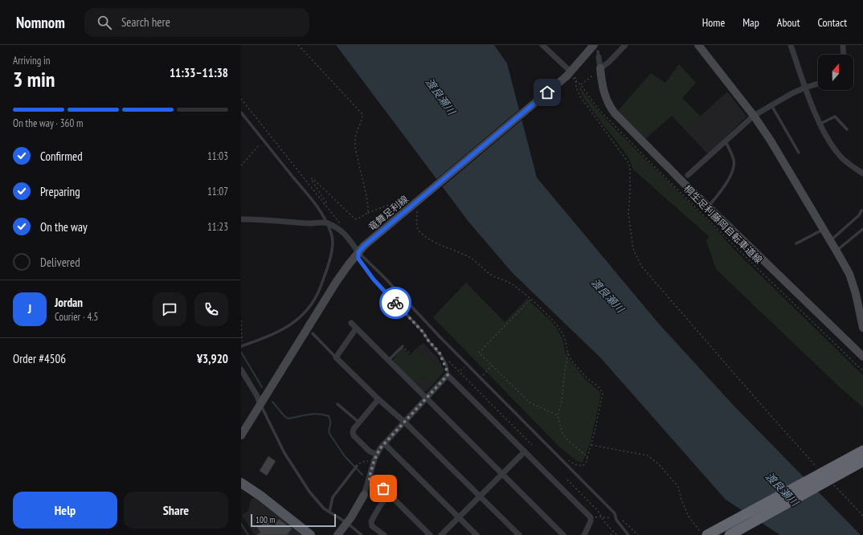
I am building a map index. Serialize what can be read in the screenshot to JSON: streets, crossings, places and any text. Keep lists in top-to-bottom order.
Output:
{
  "streets": {
    "street": ["竜舞足利線"],
    "path": ["桐生足利藤岡自転車道線"]
  },
  "water": ["渡良瀬川"],
  "scale_bar": "100 m",
  "north": "top",
  "page": {
    "header": "Nomnom",
    "search": "Search here",
    "nav": [
      "Home",
      "Map",
      "About",
      "Contact"
    ],
    "heading": ["3 min", "Arriving in", "11:33–11:38"],
    "panel": [
      "Jordan",
      "Courier · 4.5",
      "Order #4506",
      "¥3,920"
    ],
    "bar": "On the way · 360 m",
    "list": [
      ["Confirmed", "11:03"],
      ["Preparing", "11:07"],
      ["On the way", "11:23"],
      "Delivered"
    ],
    "round": "J",
    "buttons": ["Help", "Share"],
    "scale": "100 m"
  }
}
